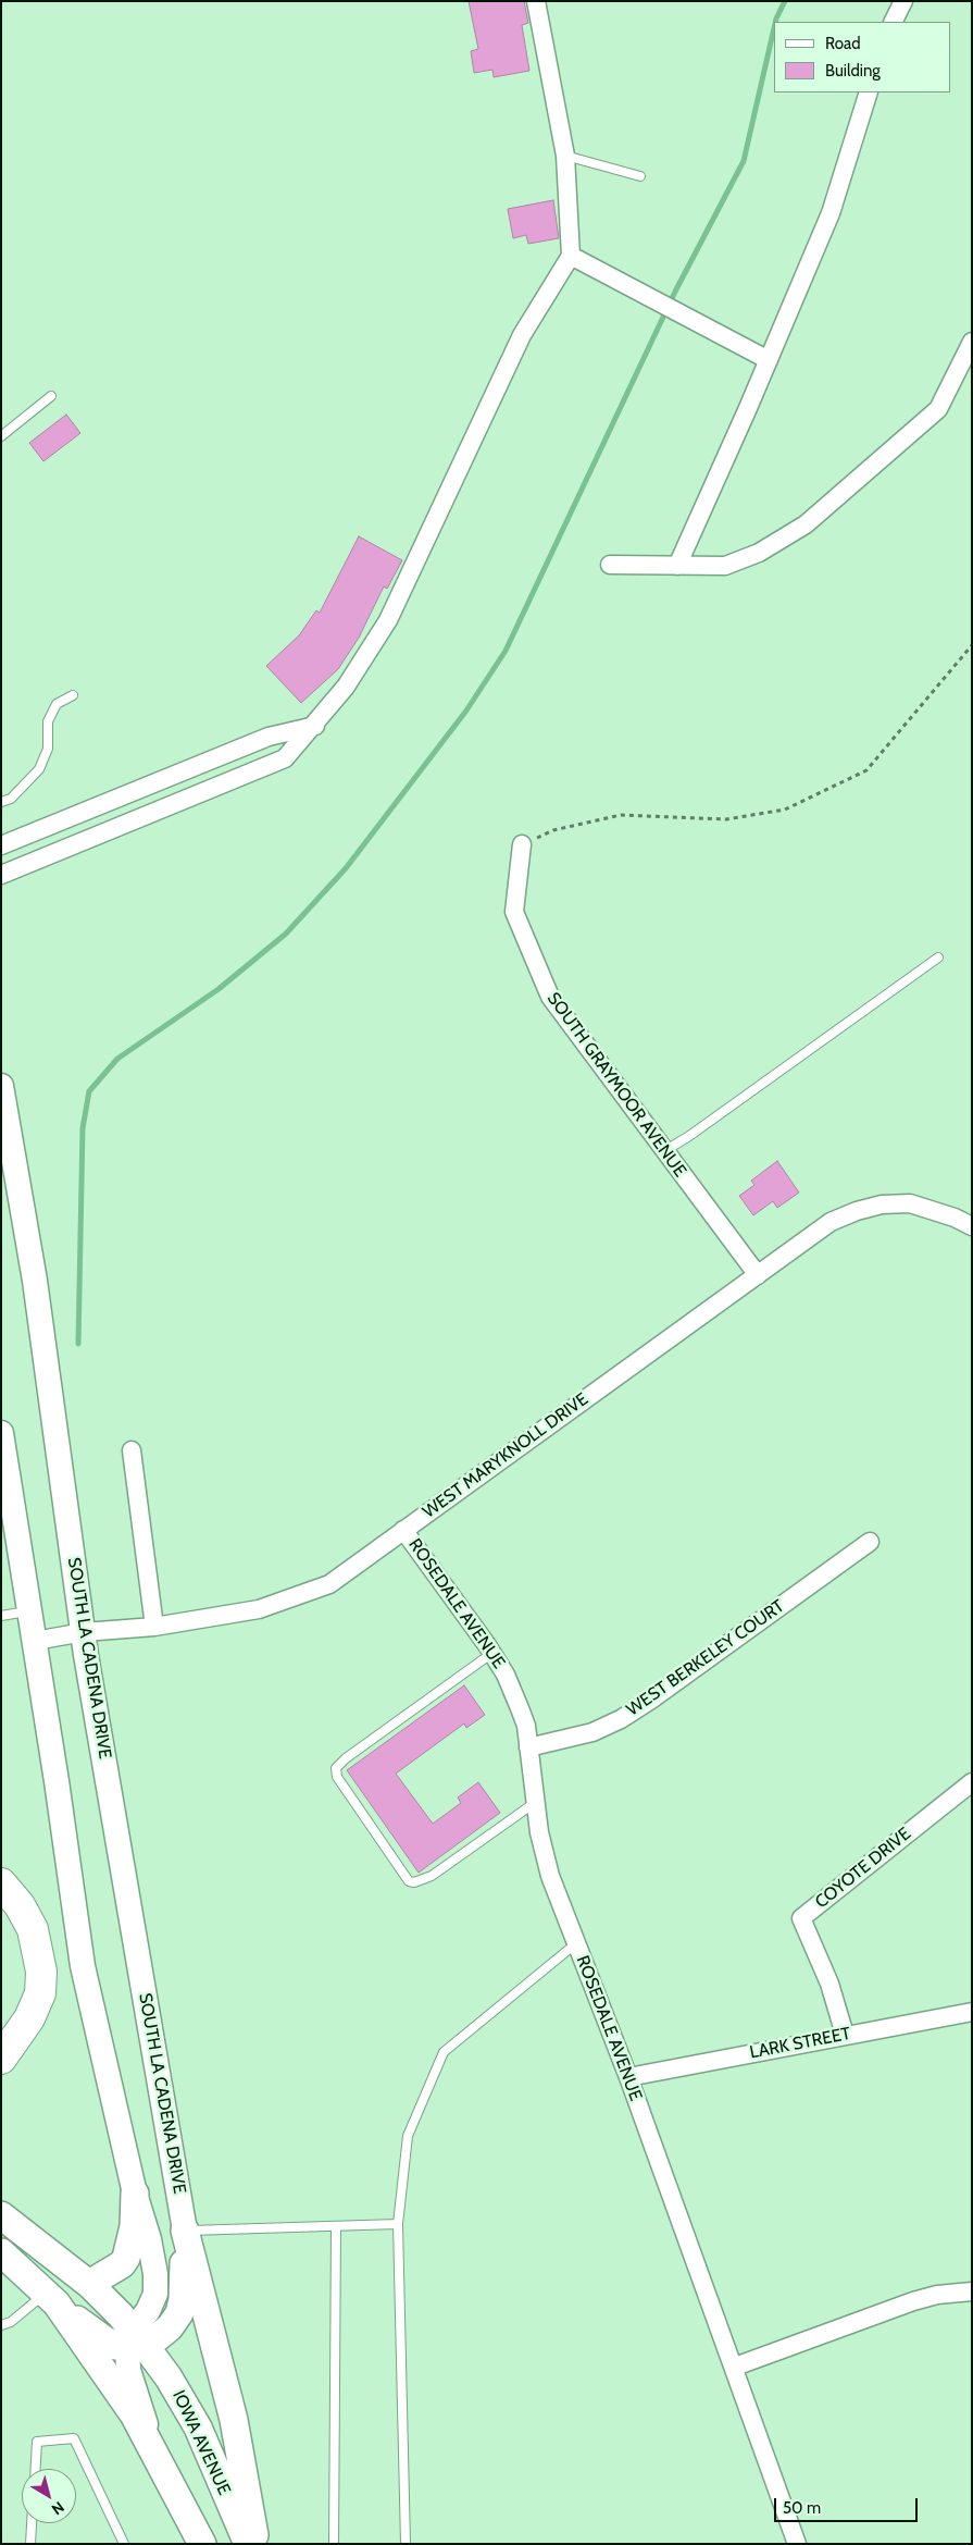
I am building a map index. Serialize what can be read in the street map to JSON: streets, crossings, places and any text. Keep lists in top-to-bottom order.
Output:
{
  "streets": {
    "main road": ["SOUTH LA CADENA DRIVE", "IOWA AVENUE"],
    "street": [
      "SOUTH GRAYMOOR AVENUE",
      "WEST MARYKNOLL DRIVE",
      "ROSEDALE AVENUE",
      "WEST BERKELEY COURT",
      "COYOTE DRIVE",
      "LARK STREET"
    ]
  },
  "crossings": [
    ["SOUTH GRAYMOOR AVENUE", "WEST MARYKNOLL DRIVE"],
    ["WEST MARYKNOLL DRIVE", "ROSEDALE AVENUE"],
    ["WEST MARYKNOLL DRIVE", "SOUTH LA CADENA DRIVE"],
    ["ROSEDALE AVENUE", "WEST BERKELEY COURT"],
    ["ROSEDALE AVENUE", "LARK STREET"],
    ["COYOTE DRIVE", "LARK STREET"]
  ],
  "legend": ["Road", "Building"],
  "scale_bar": "50 m",
  "north": "bottom right"
}
